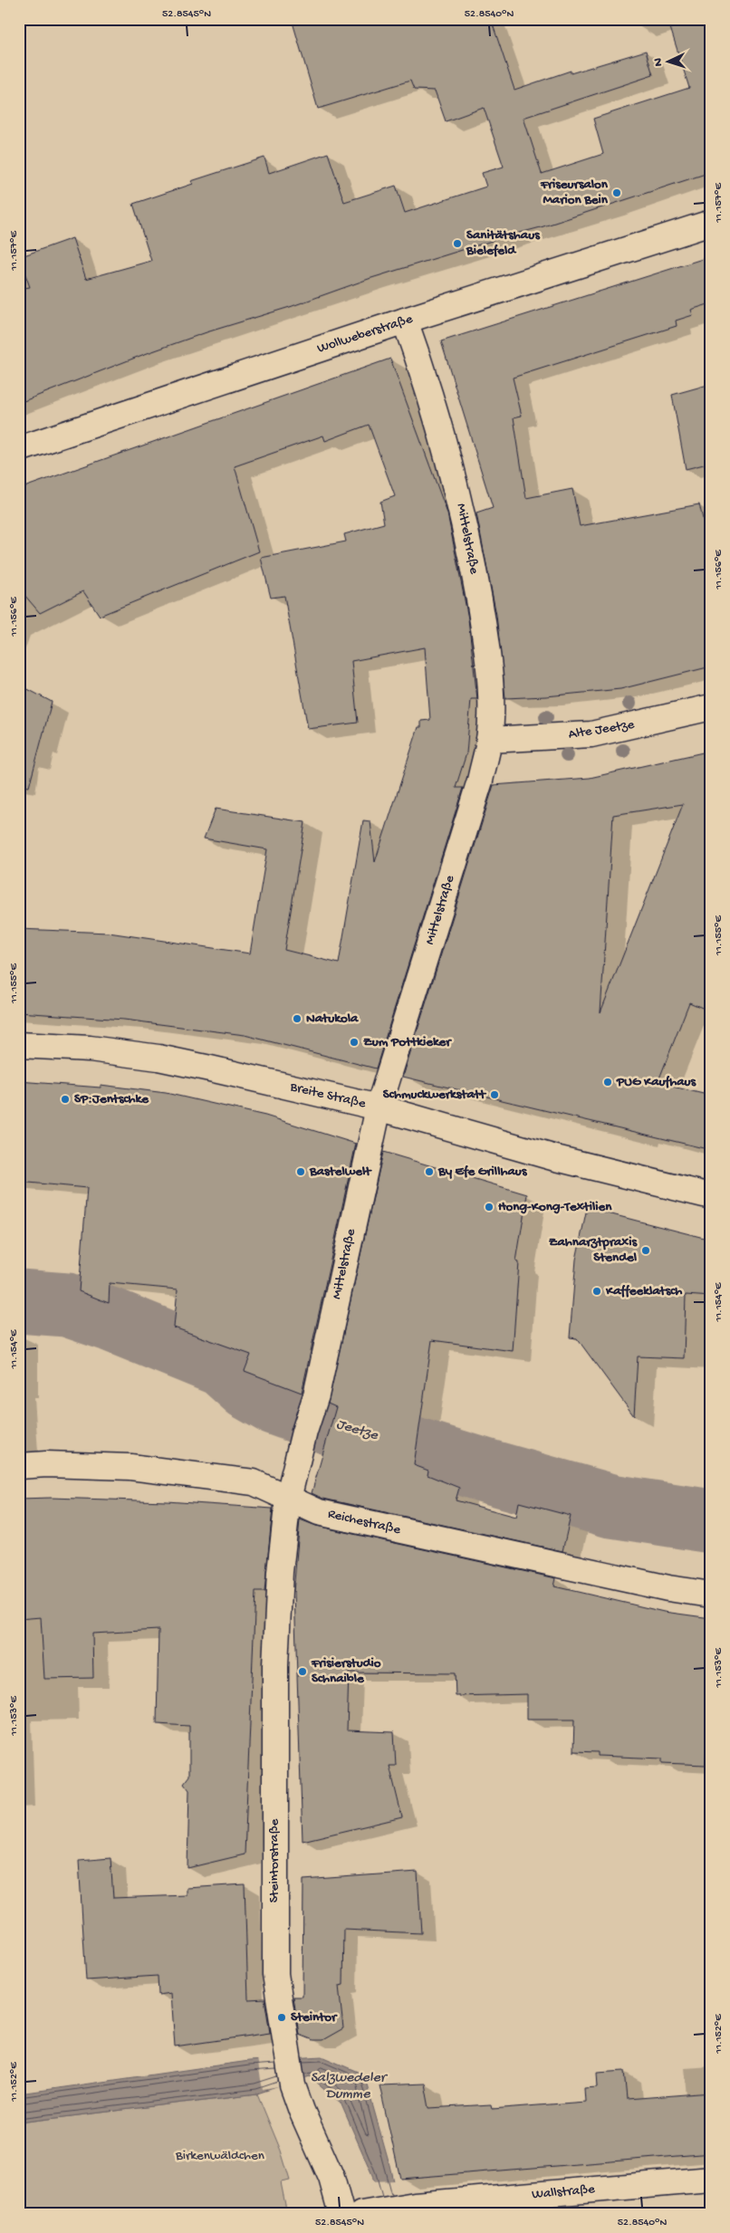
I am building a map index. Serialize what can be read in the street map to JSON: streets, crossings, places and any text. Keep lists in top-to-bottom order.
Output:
{
  "streets": {
    "street": [
      "Wollweberstraße",
      "Mittelstraße",
      "Alte Jeetze",
      "Breite Straße",
      "Reichestraße",
      "Steintorstraße",
      "Wallstraße"
    ]
  },
  "crossings": [
    ["Wollweberstraße", "Mittelstraße"],
    ["Mittelstraße", "Alte Jeetze"],
    ["Mittelstraße", "Breite Straße"],
    ["Mittelstraße", "Reichestraße"],
    ["Mittelstraße", "Steintorstraße"],
    ["Reichestraße", "Steintorstraße"]
  ],
  "water": ["Jeetze", "Salzwedeler Dumme"],
  "parks": ["Birkenwäldchen"],
  "places": [
    "Friseursalon Marion Bein",
    "Sanitätshaus Bielefeld",
    "Natukola",
    "Zum Pottkieker",
    "PUG Kaufhaus",
    "Schmuckwerkstatt",
    "SP:Jentschke",
    "Bastelwelt",
    "By Efe Grillhaus",
    "Hong-Kong-Textilien",
    "Zahnarztpraxis Stendel",
    "Kaffeeklatsch",
    "Frisierstudio Schnaible",
    "Steintor"
  ],
  "north": "left",
  "coordinates": [
    "52.8545°N",
    "52.8540°N",
    "11.157°E",
    "11.156°E",
    "11.155°E",
    "11.154°E",
    "11.153°E",
    "11.152°E"
  ]
}
